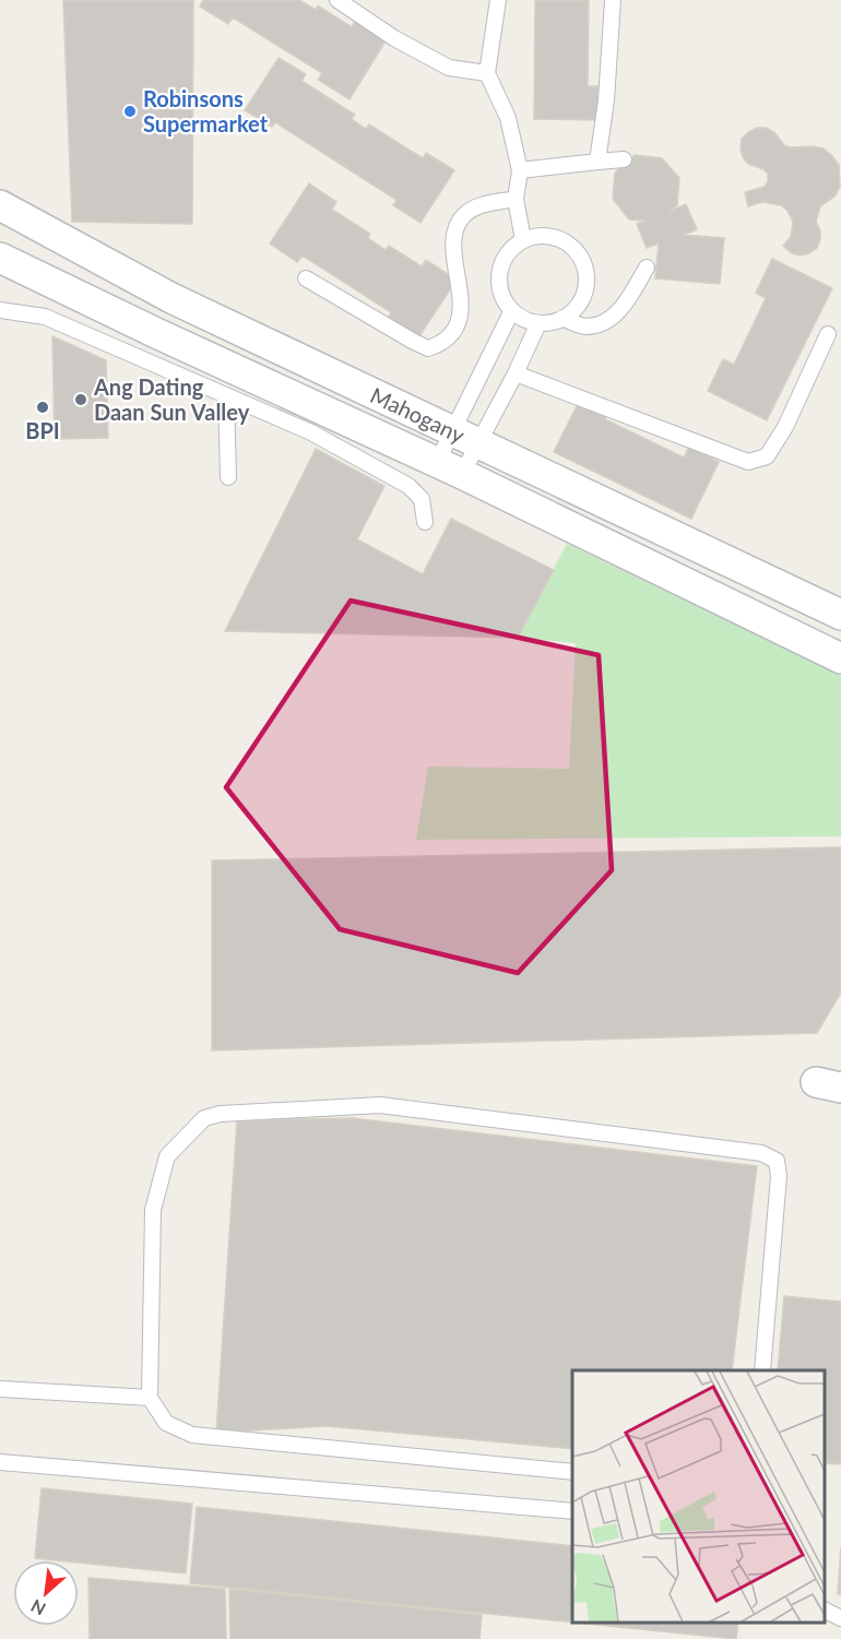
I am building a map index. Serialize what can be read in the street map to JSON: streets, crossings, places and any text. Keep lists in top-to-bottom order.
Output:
{
  "streets": {
    "street": ["Mahogany"]
  },
  "places": ["Robinsons Supermarket", "Ang Dating Daan Sun Valley", "BPI"],
  "north": "bottom left"
}
